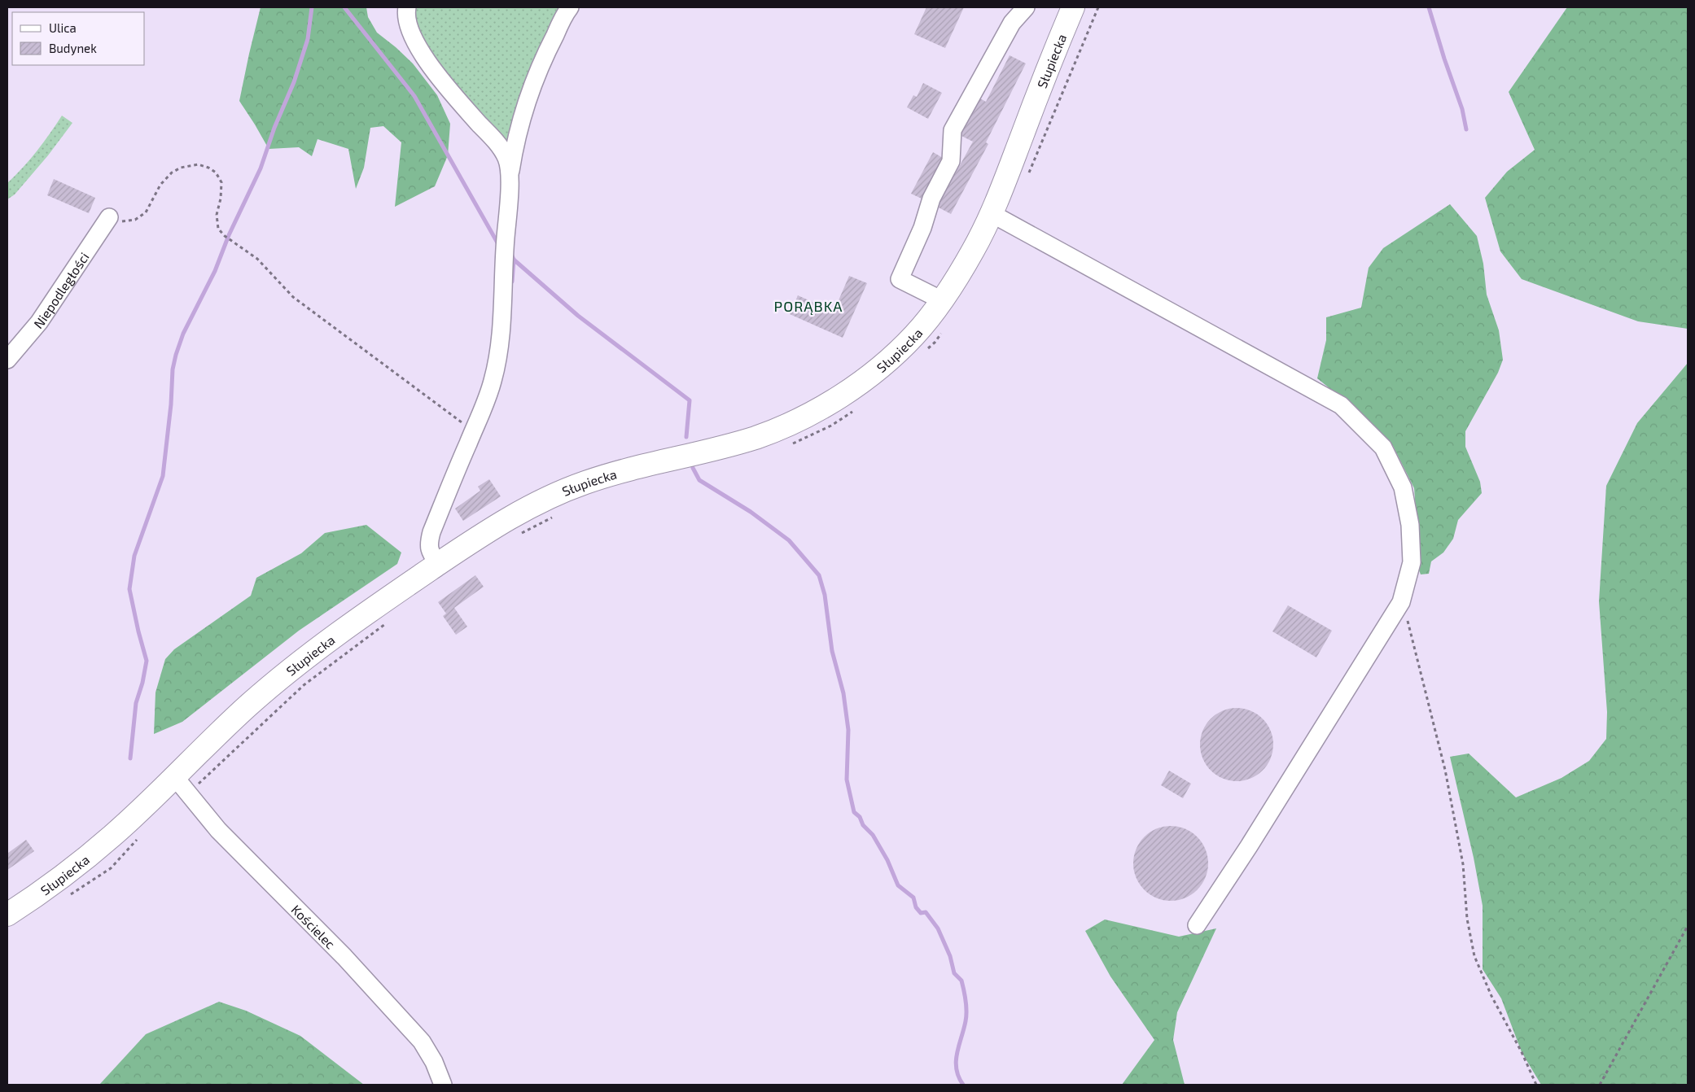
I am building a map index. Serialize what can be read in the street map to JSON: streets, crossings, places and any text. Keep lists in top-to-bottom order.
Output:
{
  "streets": {
    "main road": ["Słupiecka"],
    "street": ["Niepodległości", "Kościelec"]
  },
  "crossings": [
    ["Słupiecka", "Kościelec"]
  ],
  "districts": ["PORĄBKA"],
  "legend": ["Ulica", "Budynek"]
}
